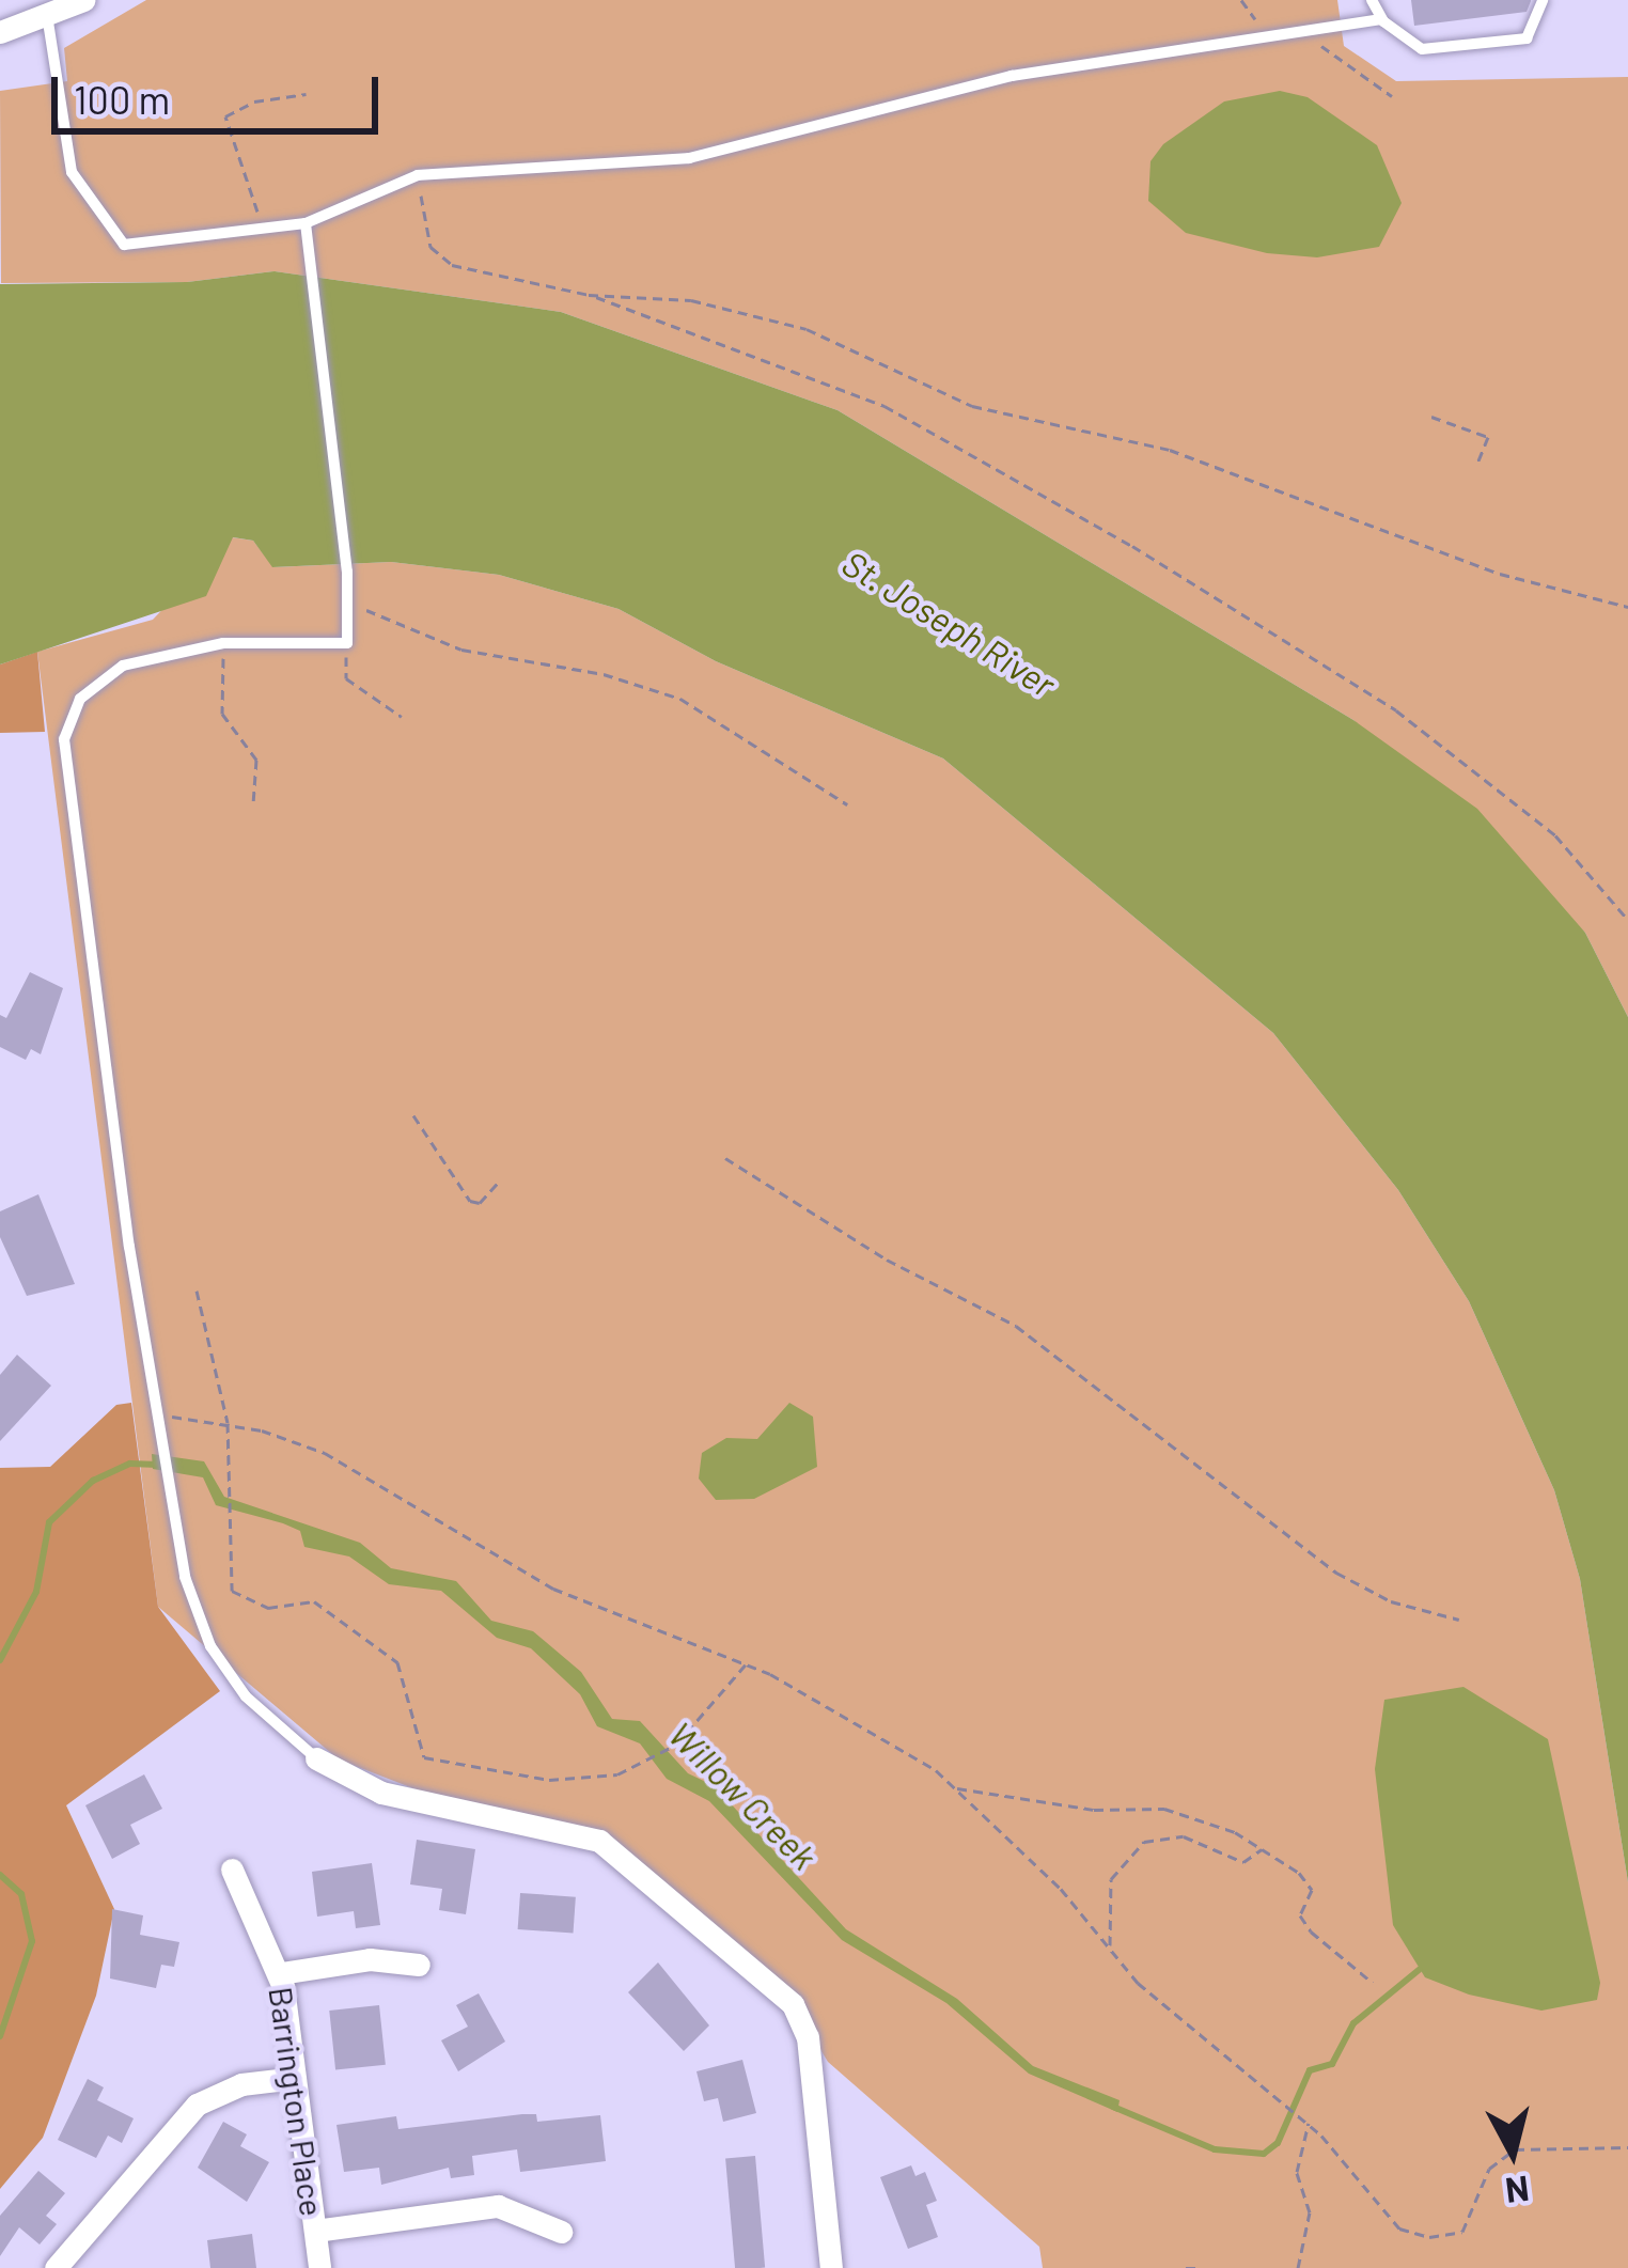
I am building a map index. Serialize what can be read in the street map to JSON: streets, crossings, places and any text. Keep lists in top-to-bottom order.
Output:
{
  "streets": {
    "street": ["Barrington Place"]
  },
  "water": ["St. Joseph River", "Willow Creek"],
  "scale_bar": "100 m",
  "north": "bottom"
}
